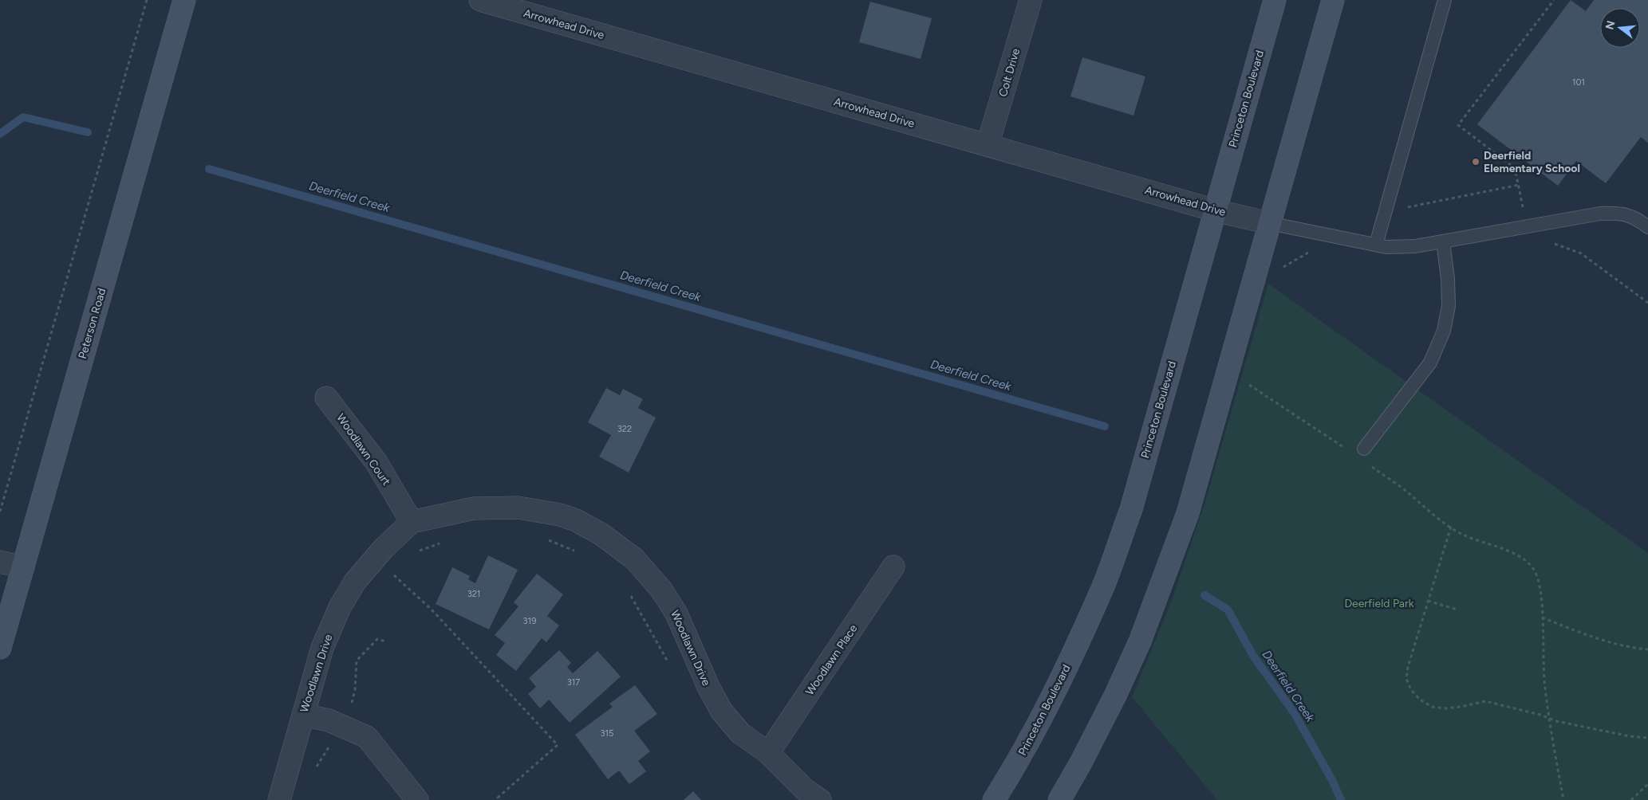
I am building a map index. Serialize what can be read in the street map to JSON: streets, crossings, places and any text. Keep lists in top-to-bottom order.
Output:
{
  "streets": {
    "street": [
      "Arrowhead Drive",
      "Colt Drive",
      "Princeton Boulevard",
      "Peterson Road",
      "Woodlawn Court",
      "Woodlawn Drive",
      "Woodlawn Place"
    ]
  },
  "crossings": [
    ["Arrowhead Drive", "Colt Drive"],
    ["Arrowhead Drive", "Princeton Boulevard"],
    ["Woodlawn Court", "Woodlawn Drive"],
    ["Woodlawn Drive", "Woodlawn Place"]
  ],
  "water": ["Deerfield Creek"],
  "parks": ["Deerfield Park"],
  "places": ["Deerfield Elementary School"],
  "house_numbers": [
    "101",
    "322",
    "321",
    "319",
    "317",
    "315"
  ],
  "north": "left"
}
